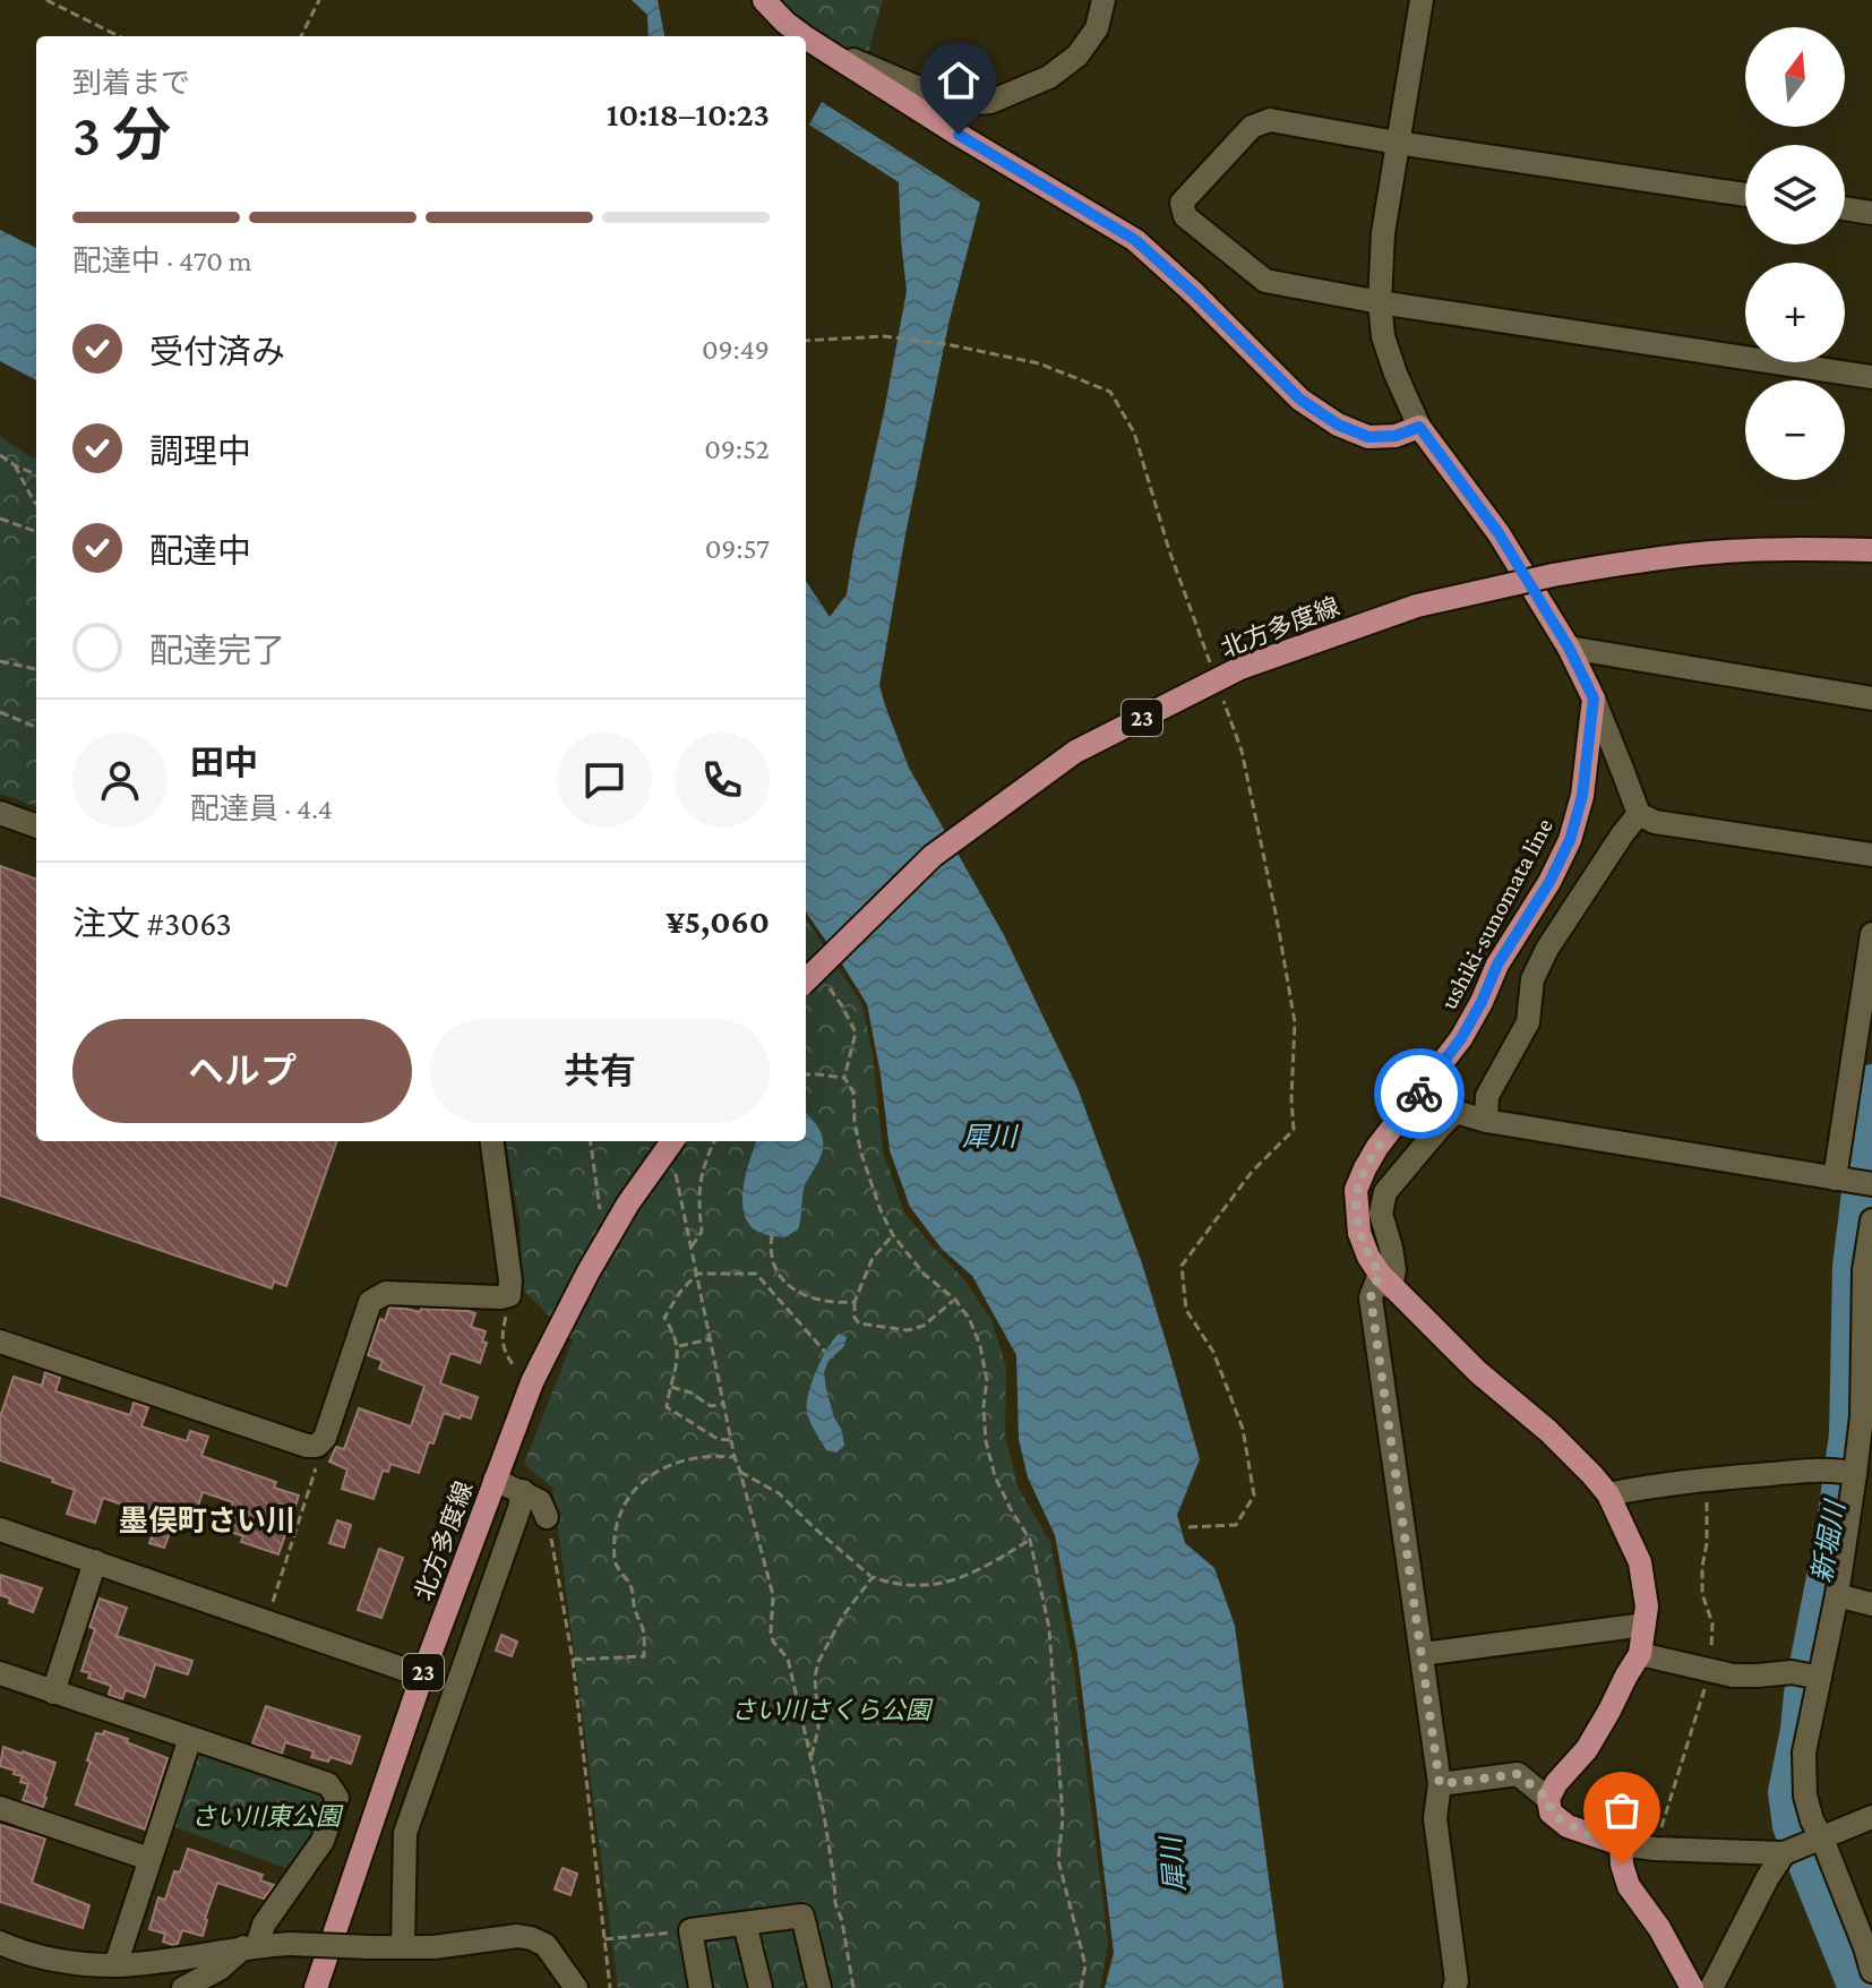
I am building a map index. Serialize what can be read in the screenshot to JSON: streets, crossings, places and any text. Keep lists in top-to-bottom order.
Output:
{
  "streets": {
    "main road": ["北方多度線", "23", "ushiki-sunomata line"]
  },
  "districts": ["墨俣町さい川"],
  "water": ["犀川", "新堀川"],
  "parks": ["さい川さくら公園", "さい川東公園"],
  "north": "top",
  "page": {
    "map_buttons": ["+", "−"],
    "heading": ["3 分", "到着まで", "10:18–10:23"],
    "panel": [
      "田中",
      "配達員 · 4.4",
      "注文 #3063",
      "¥5,060"
    ],
    "bar": "配達中 · 470 m",
    "list": [
      ["受付済み", "09:49"],
      ["調理中", "09:52"],
      ["配達中", "09:57"],
      "配達完了"
    ],
    "buttons": ["ヘルプ", "共有"]
  }
}
